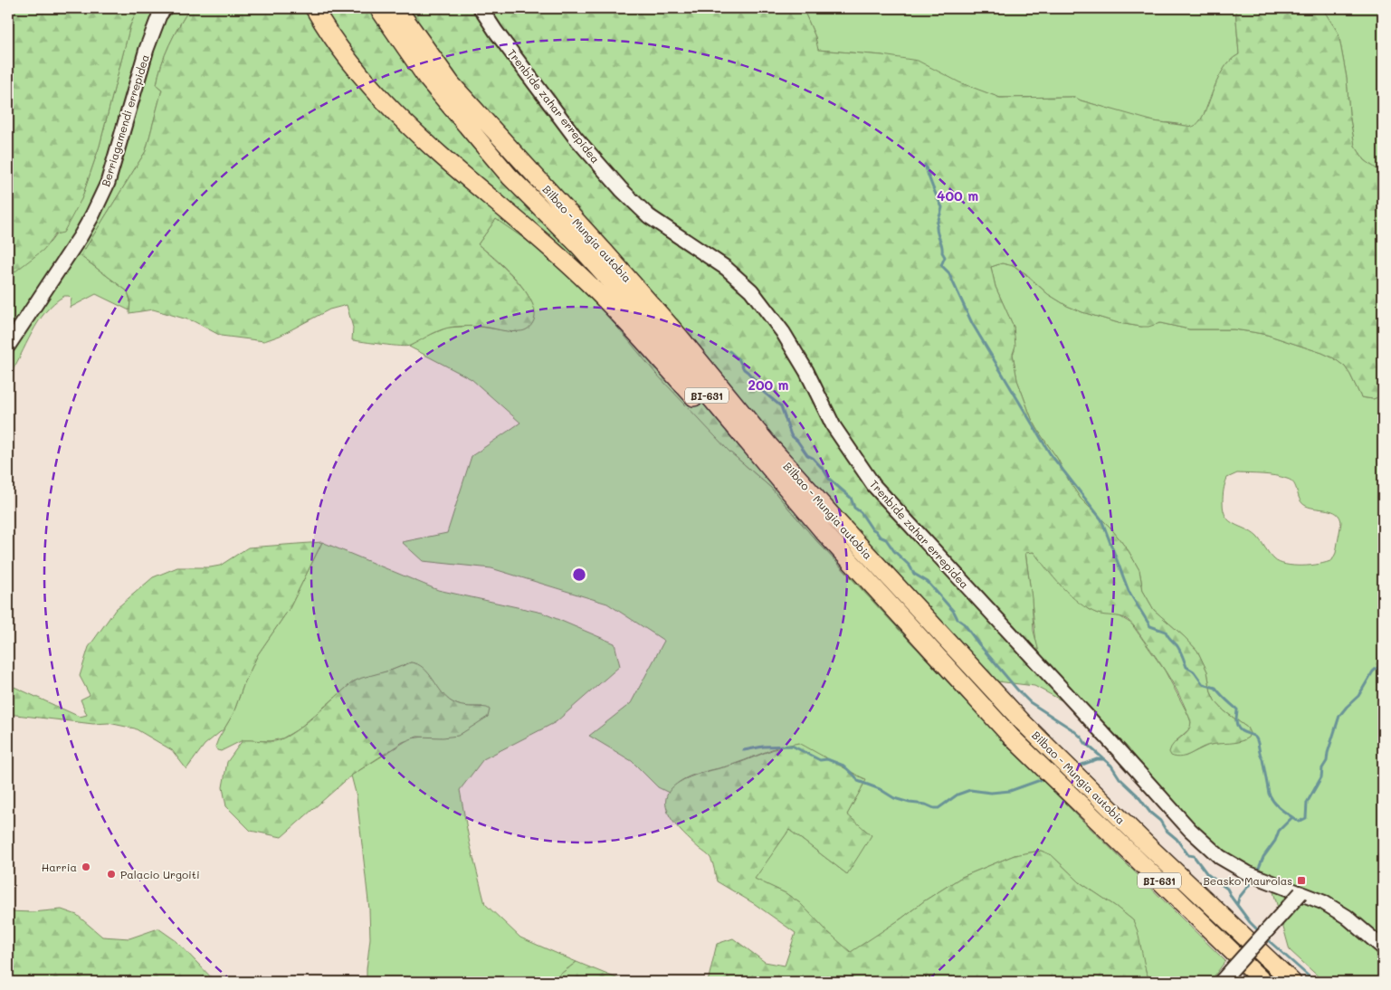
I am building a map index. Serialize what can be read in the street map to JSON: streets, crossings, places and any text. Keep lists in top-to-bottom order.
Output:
{
  "streets": {
    "highway": ["Bilbao - Mungia autobia", "BI-631"],
    "street": ["Trenbide zahar errepidea", "Berriagamendi errepidea"]
  },
  "places": {
    "other": ["Harria", "Palacio Urgoiti"],
    "transit": ["Beasko Maurolas"]
  },
  "rings": ["400 m", "200 m"]
}
